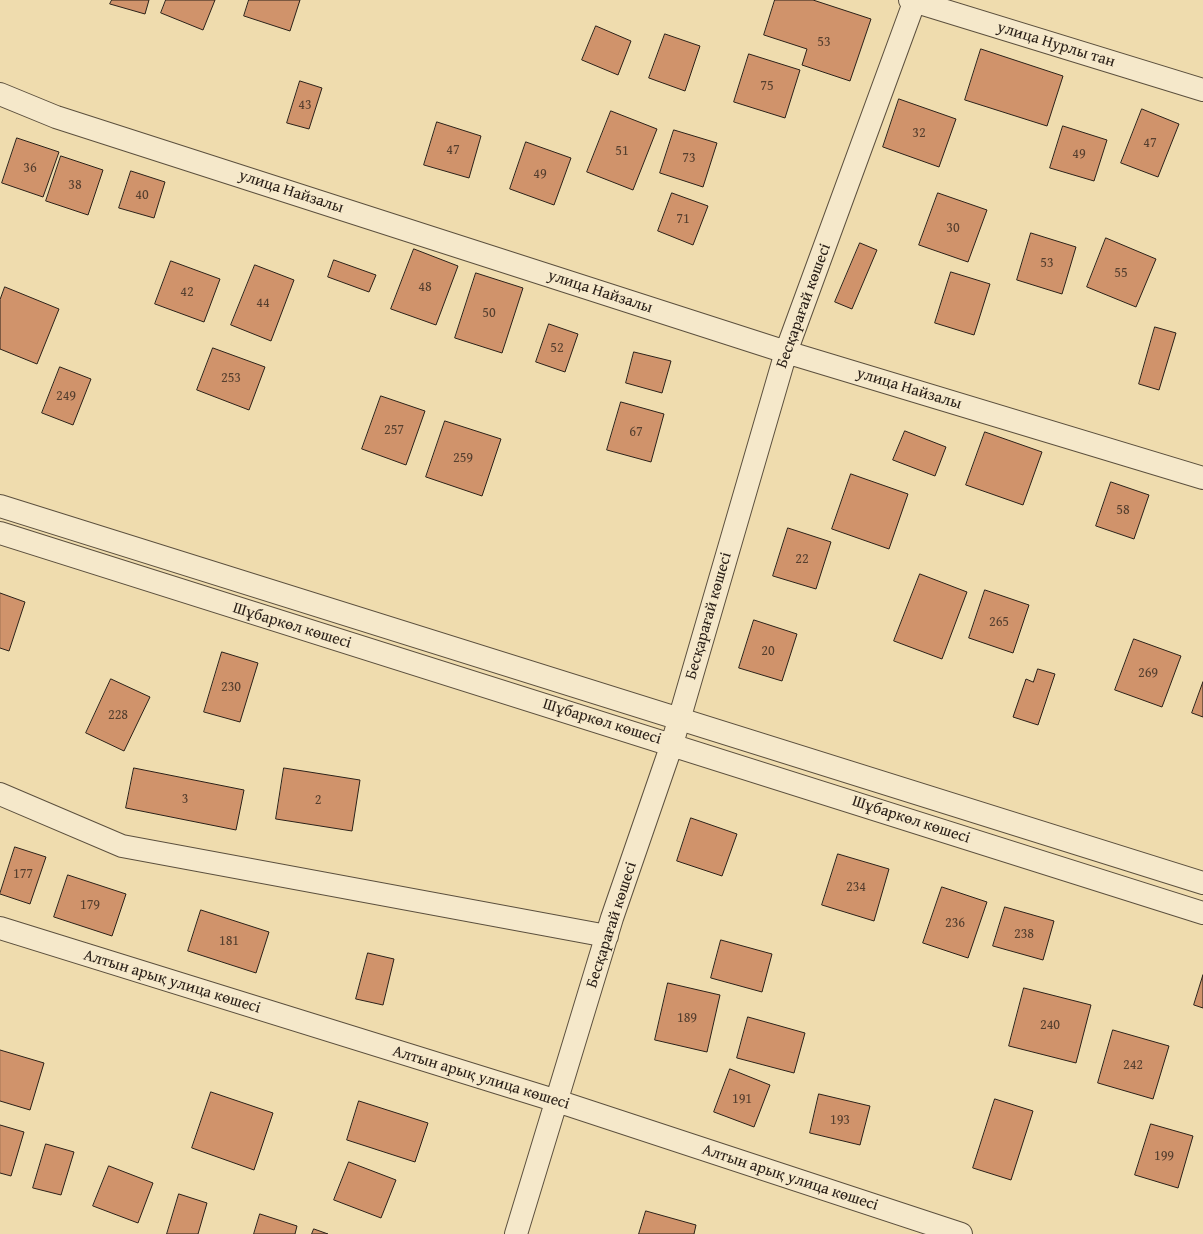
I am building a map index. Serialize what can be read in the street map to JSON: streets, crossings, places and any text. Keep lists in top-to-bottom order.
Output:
{
  "streets": {
    "street": [
      "улица Нурлы тан",
      "улица Найзалы",
      "Бесқарағай көшесі",
      "Шұбаркөл көшесі",
      "Алтын арық улица көшесі"
    ]
  },
  "crossings": [
    ["улица Нурлы тан", "Бесқарағай көшесі"],
    ["улица Найзалы", "Бесқарағай көшесі"],
    ["Бесқарағай көшесі", "Шұбаркөл көшесі"],
    ["Бесқарағай көшесі", "Алтын арық улица көшесі"]
  ],
  "house_numbers": [
    "53",
    "75",
    "43",
    "32",
    "47",
    "47",
    "51",
    "49",
    "73",
    "36",
    "49",
    "38",
    "40",
    "71",
    "30",
    "53",
    "55",
    "48",
    "42",
    "44",
    "50",
    "52",
    "253",
    "249",
    "257",
    "67",
    "259",
    "58",
    "22",
    "265",
    "20",
    "269",
    "230",
    "228",
    "3",
    "2",
    "177",
    "234",
    "179",
    "236",
    "238",
    "181",
    "189",
    "240",
    "242",
    "191",
    "193",
    "199"
  ]
}
